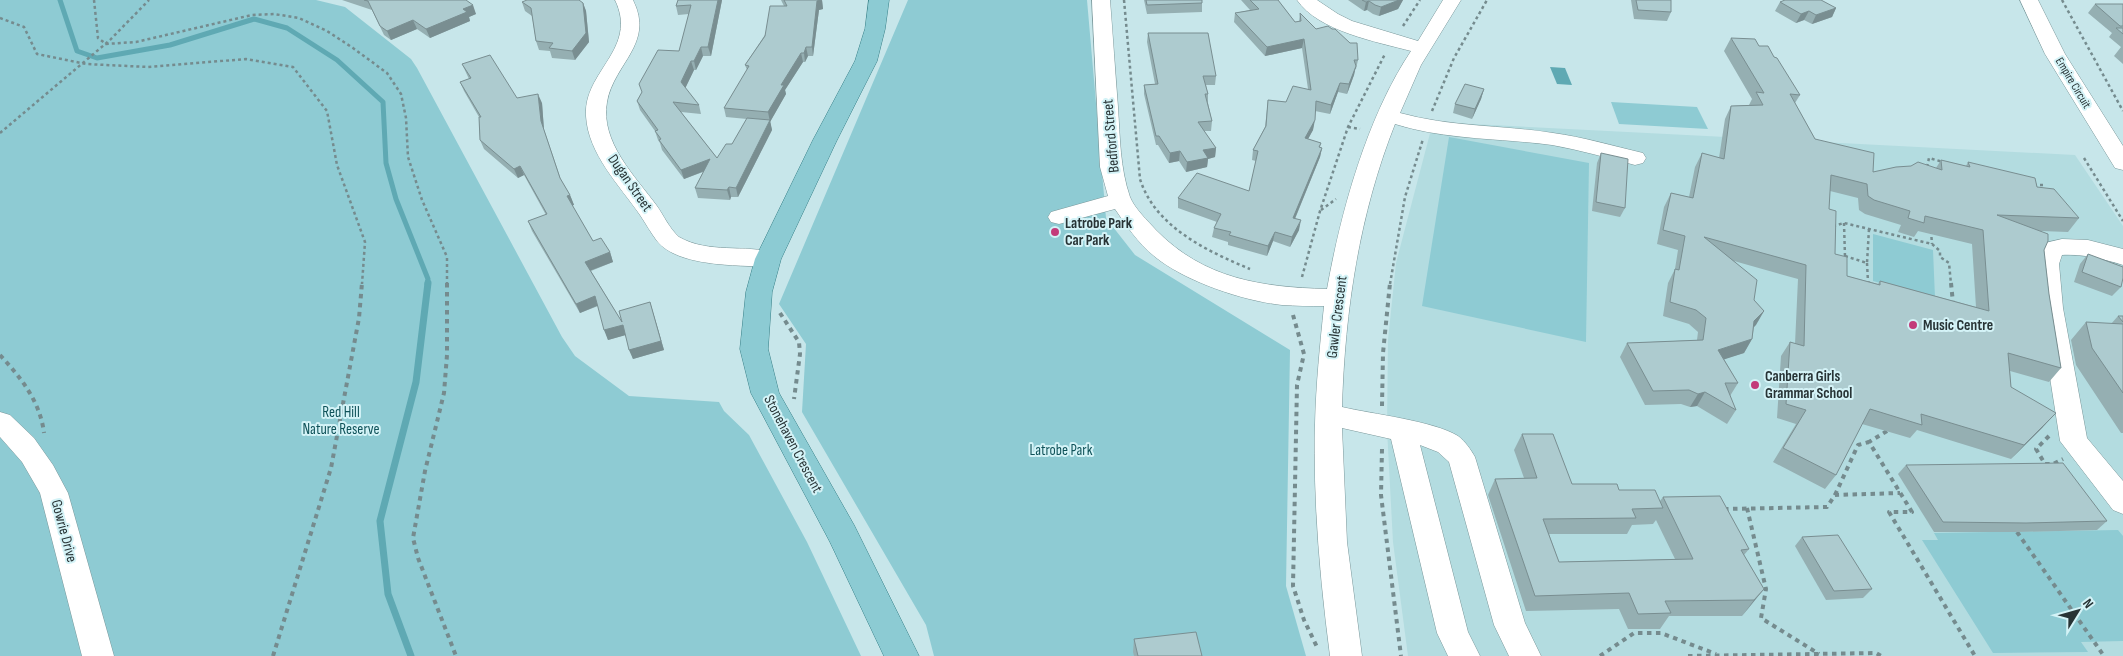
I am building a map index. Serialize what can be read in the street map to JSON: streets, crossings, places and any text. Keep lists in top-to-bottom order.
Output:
{
  "streets": {
    "main road": ["Stonehaven Crescent"],
    "street": [
      "Empire Circuit",
      "Bedford Street",
      "Dugan Street",
      "Gawler Crescent",
      "Gowrie Drive"
    ]
  },
  "crossings": [
    ["Bedford Street", "Gawler Crescent"],
    ["Dugan Street", "Stonehaven Crescent"]
  ],
  "parks": ["Red Hill Nature Reserve", "Latrobe Park"],
  "places": ["Latrobe Park Car Park", "Music Centre", "Canberra Girls Grammar School"],
  "north": "top right"
}
